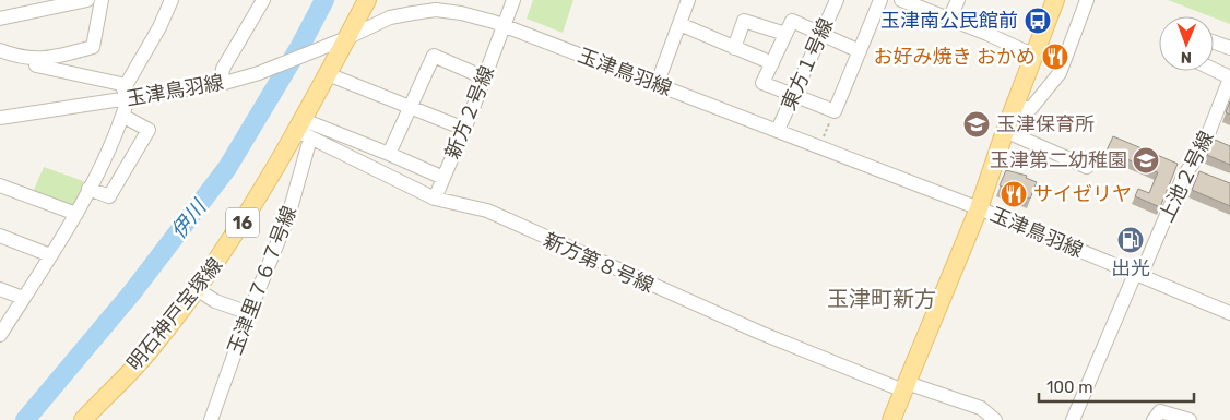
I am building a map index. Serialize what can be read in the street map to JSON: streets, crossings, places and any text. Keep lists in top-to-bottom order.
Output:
{
  "streets": {
    "main road": ["16", "明石神戸宝塚線"],
    "street": [
      "東方１号線",
      "玉津鳥羽線",
      "新方２号線",
      "上池２号線",
      "新方第８号線",
      "玉津里７６７号線"
    ]
  },
  "crossings": [
    ["東方１号線", "玉津鳥羽線"],
    ["玉津鳥羽線", "新方２号線"],
    ["玉津鳥羽線", "上池２号線"],
    ["玉津鳥羽線", "明石神戸宝塚線"],
    ["新方２号線", "新方第８号線"],
    ["新方第８号線", "玉津里７６７号線"],
    ["新方第８号線", "明石神戸宝塚線"],
    ["玉津里７６７号線", "明石神戸宝塚線"]
  ],
  "districts": ["玉津町新方"],
  "water": ["伊川"],
  "places": {
    "bus stop": ["玉津南公民館前"],
    "restaurant": ["お好み焼き おかめ", "サイゼリヤ"],
    "school or university": ["玉津保育所", "玉津第二幼稚園"],
    "fuel station": ["出光"]
  },
  "scale_bar": "100 m",
  "north": "bottom"
}
